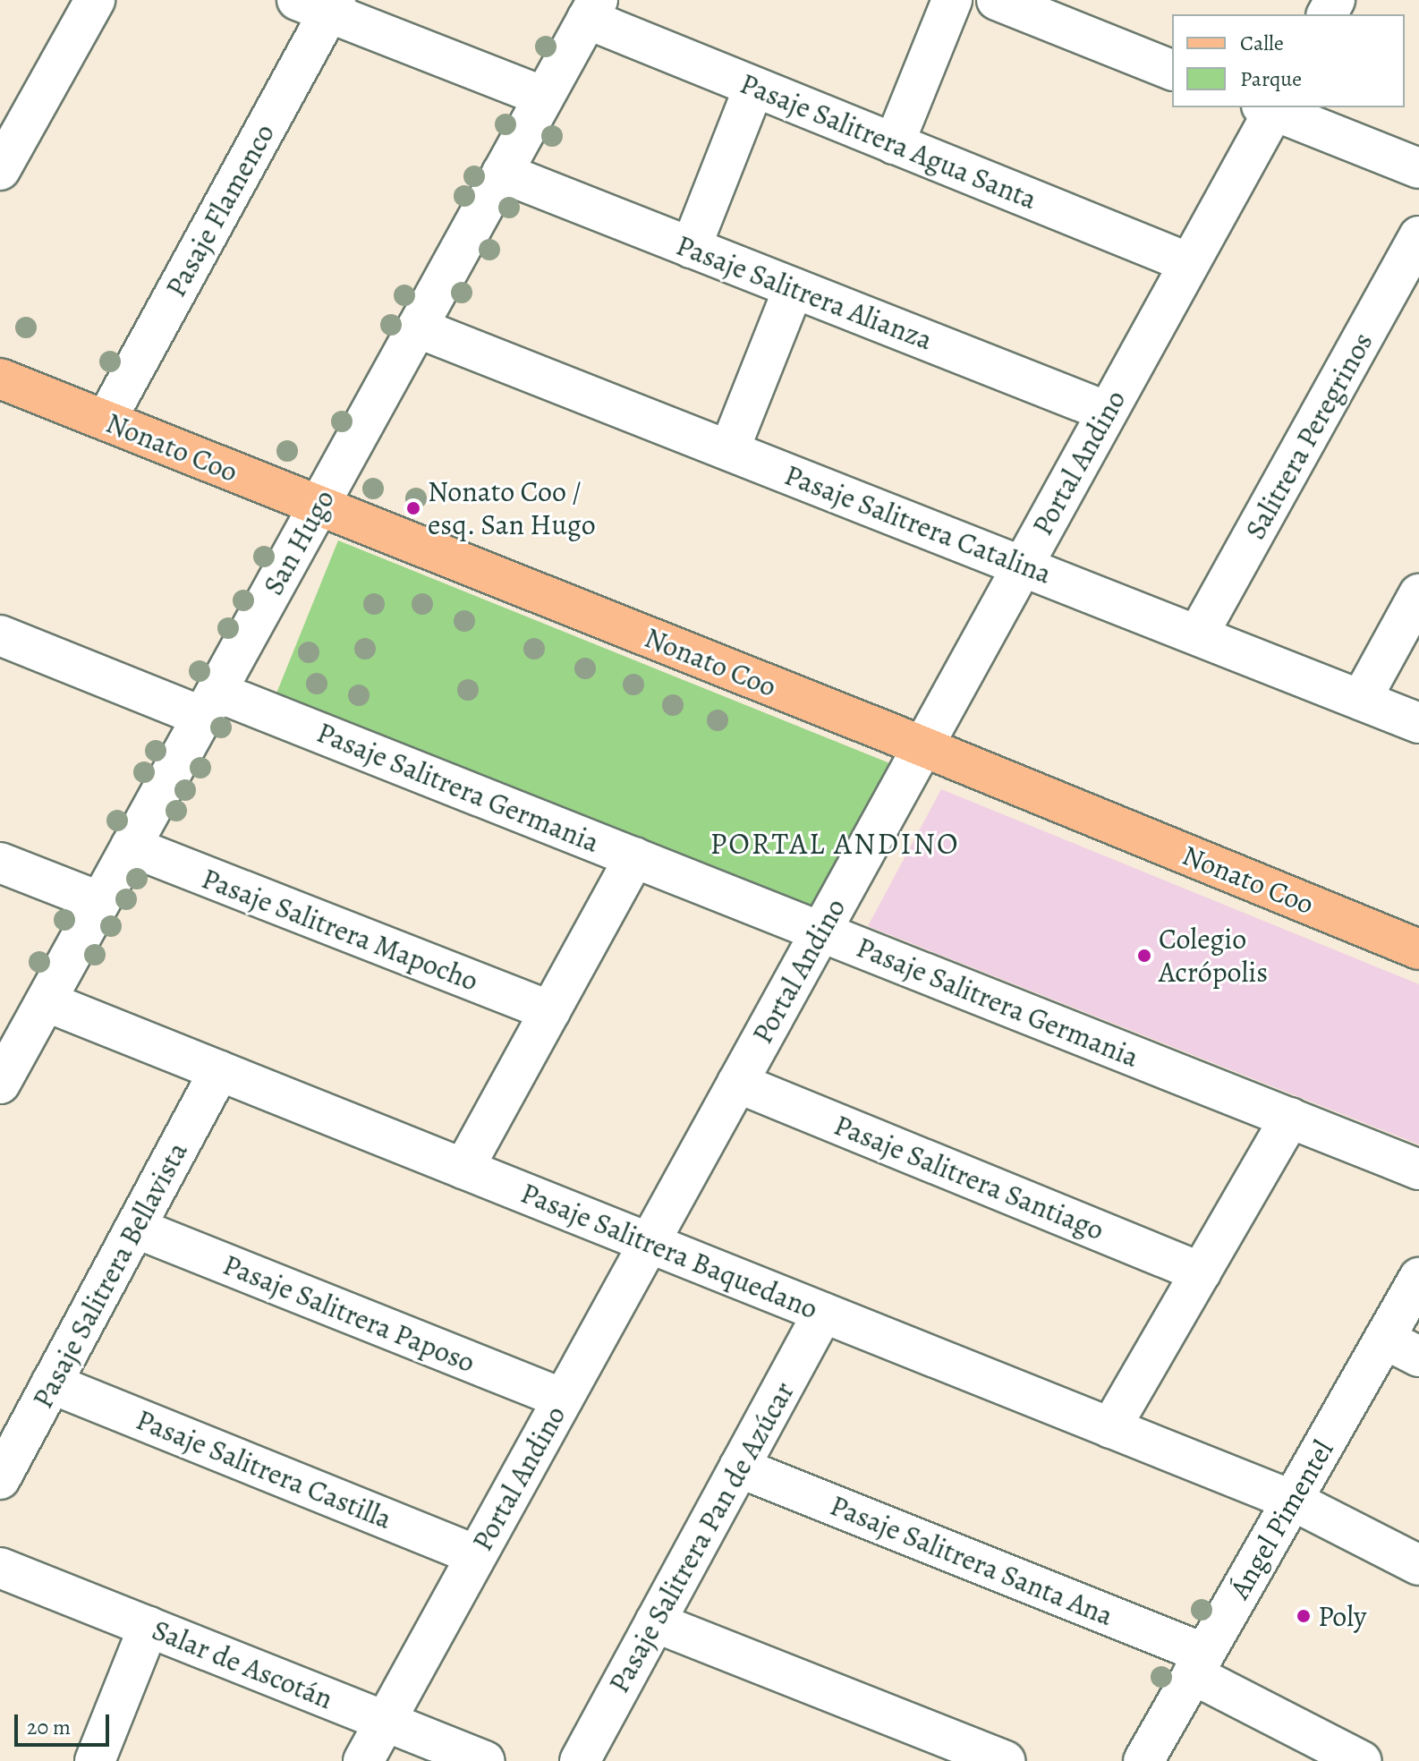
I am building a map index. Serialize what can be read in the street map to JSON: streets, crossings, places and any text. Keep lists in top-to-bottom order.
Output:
{
  "streets": {
    "main road": ["Nonato Coo"],
    "street": [
      "Pasaje Salitrera Agua Santa",
      "Pasaje Flamenco",
      "Pasaje Salitrera Alianza",
      "Salitrera Peregrinos",
      "Portal Andino",
      "Pasaje Salitrera Catalina",
      "San Hugo",
      "Pasaje Salitrera Germania",
      "Pasaje Salitrera Mapocho",
      "Pasaje Salitrera Santiago",
      "Pasaje Salitrera Baquedano",
      "Pasaje Salitrera Bellavista",
      "Pasaje Salitrera Paposo",
      "Pasaje Salitrera Castilla",
      "Ángel Pimentel",
      "Pasaje Salitrera Pan de Azúcar",
      "Pasaje Salitrera Santa Ana",
      "Salar de Ascotán"
    ]
  },
  "crossings": [
    ["Pasaje Salitrera Agua Santa", "Portal Andino"],
    ["Pasaje Salitrera Agua Santa", "San Hugo"],
    ["Pasaje Flamenco", "Nonato Coo"],
    ["Pasaje Salitrera Alianza", "Portal Andino"],
    ["Pasaje Salitrera Alianza", "San Hugo"],
    ["Salitrera Peregrinos", "Pasaje Salitrera Catalina"],
    ["Nonato Coo", "Portal Andino"],
    ["Nonato Coo", "San Hugo"],
    ["Portal Andino", "Pasaje Salitrera Catalina"],
    ["Portal Andino", "Pasaje Salitrera Germania"],
    ["Portal Andino", "Pasaje Salitrera Santiago"],
    ["Portal Andino", "Pasaje Salitrera Baquedano"],
    ["Portal Andino", "Pasaje Salitrera Paposo"],
    ["Portal Andino", "Pasaje Salitrera Castilla"],
    ["Portal Andino", "Salar de Ascotán"],
    ["Pasaje Salitrera Catalina", "San Hugo"],
    ["San Hugo", "Pasaje Salitrera Germania"],
    ["San Hugo", "Pasaje Salitrera Mapocho"],
    ["San Hugo", "Pasaje Salitrera Baquedano"],
    ["Pasaje Salitrera Baquedano", "Pasaje Salitrera Bellavista"],
    ["Pasaje Salitrera Baquedano", "Ángel Pimentel"],
    ["Pasaje Salitrera Baquedano", "Pasaje Salitrera Pan de Azúcar"],
    ["Pasaje Salitrera Bellavista", "Pasaje Salitrera Paposo"],
    ["Pasaje Salitrera Bellavista", "Pasaje Salitrera Castilla"],
    ["Ángel Pimentel", "Pasaje Salitrera Santa Ana"],
    ["Pasaje Salitrera Pan de Azúcar", "Pasaje Salitrera Santa Ana"]
  ],
  "districts": ["PORTAL ANDINO"],
  "places": ["Nonato Coo / esq. San Hugo", "Colegio Acrópolis", "Poly"],
  "legend": ["Calle", "Parque"],
  "scale_bar": "20 m"
}
